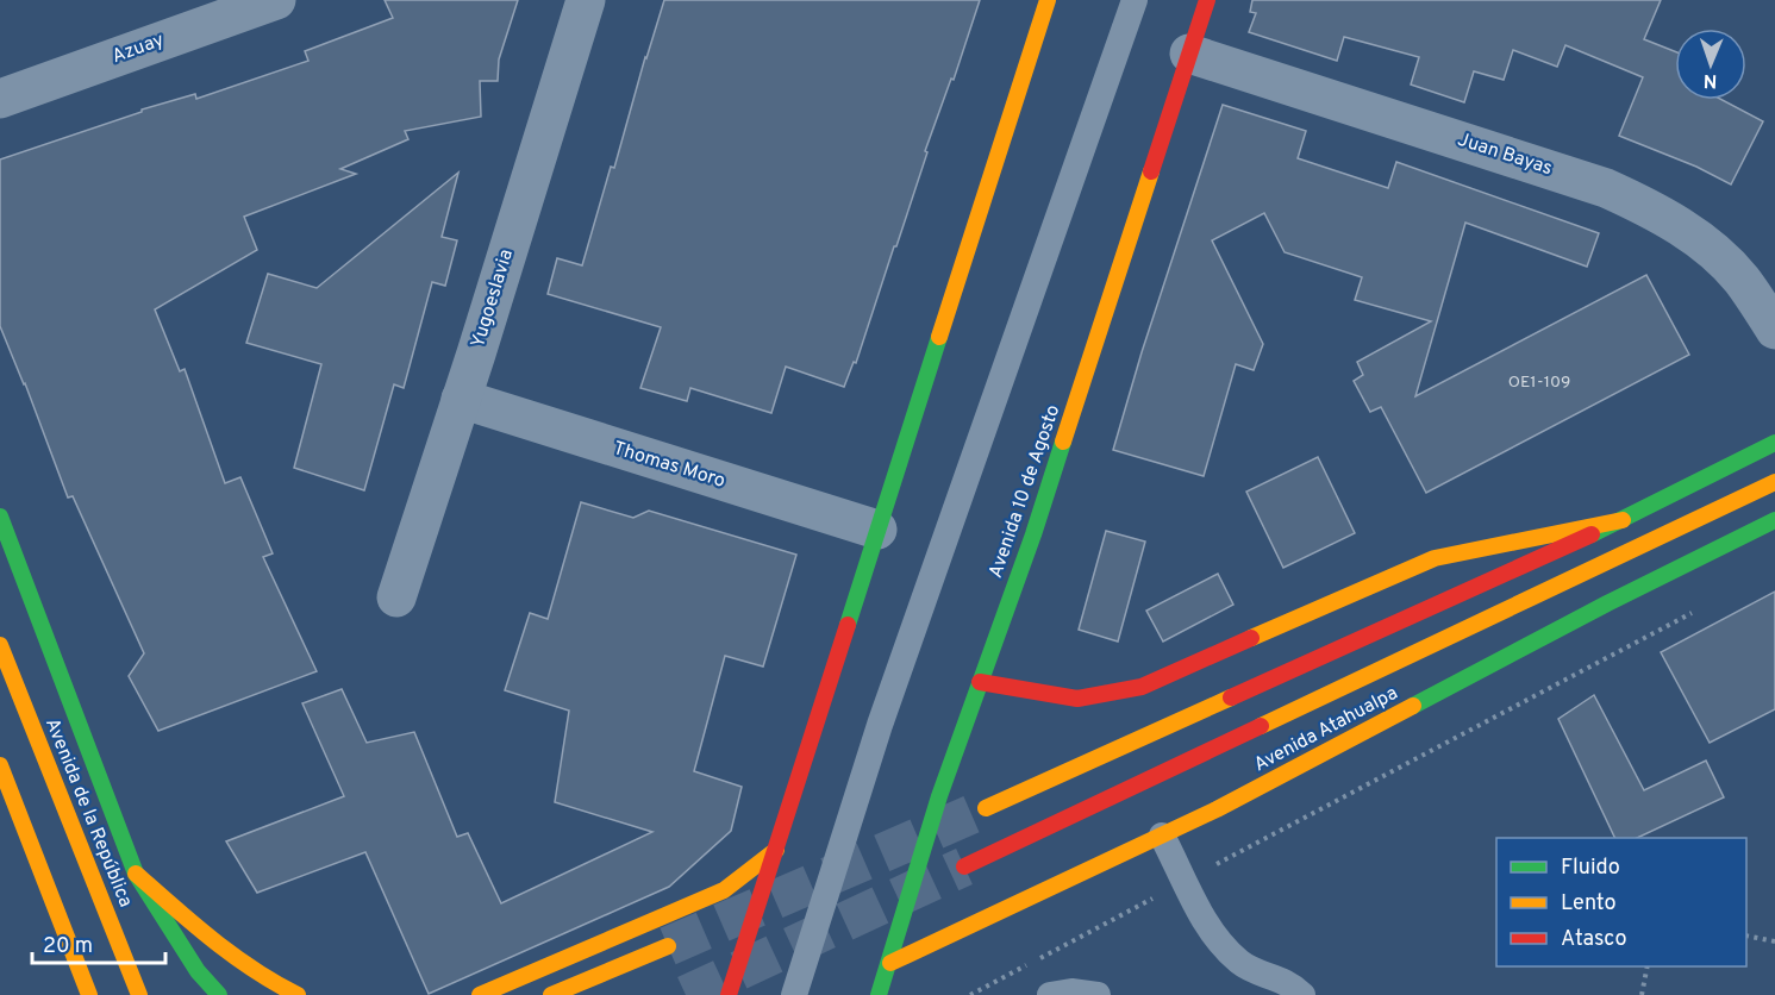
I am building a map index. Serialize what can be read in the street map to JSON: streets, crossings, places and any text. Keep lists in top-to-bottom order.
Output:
{
  "streets": {
    "main road": ["Avenida 10 de Agosto", "Avenida Atahualpa", "Avenida de la República"],
    "street": [
      "Azuay",
      "Juan Bayas",
      "Yugoeslavia",
      "Thomas Moro"
    ]
  },
  "crossings": [
    ["Juan Bayas", "Avenida 10 de Agosto"],
    ["Yugoeslavia", "Thomas Moro"],
    ["Avenida 10 de Agosto", "Avenida Atahualpa"]
  ],
  "house_numbers": ["OE1-109"],
  "legend": ["Fluido", "Lento", "Atasco"],
  "scale_bar": "20 m",
  "north": "bottom"
}
